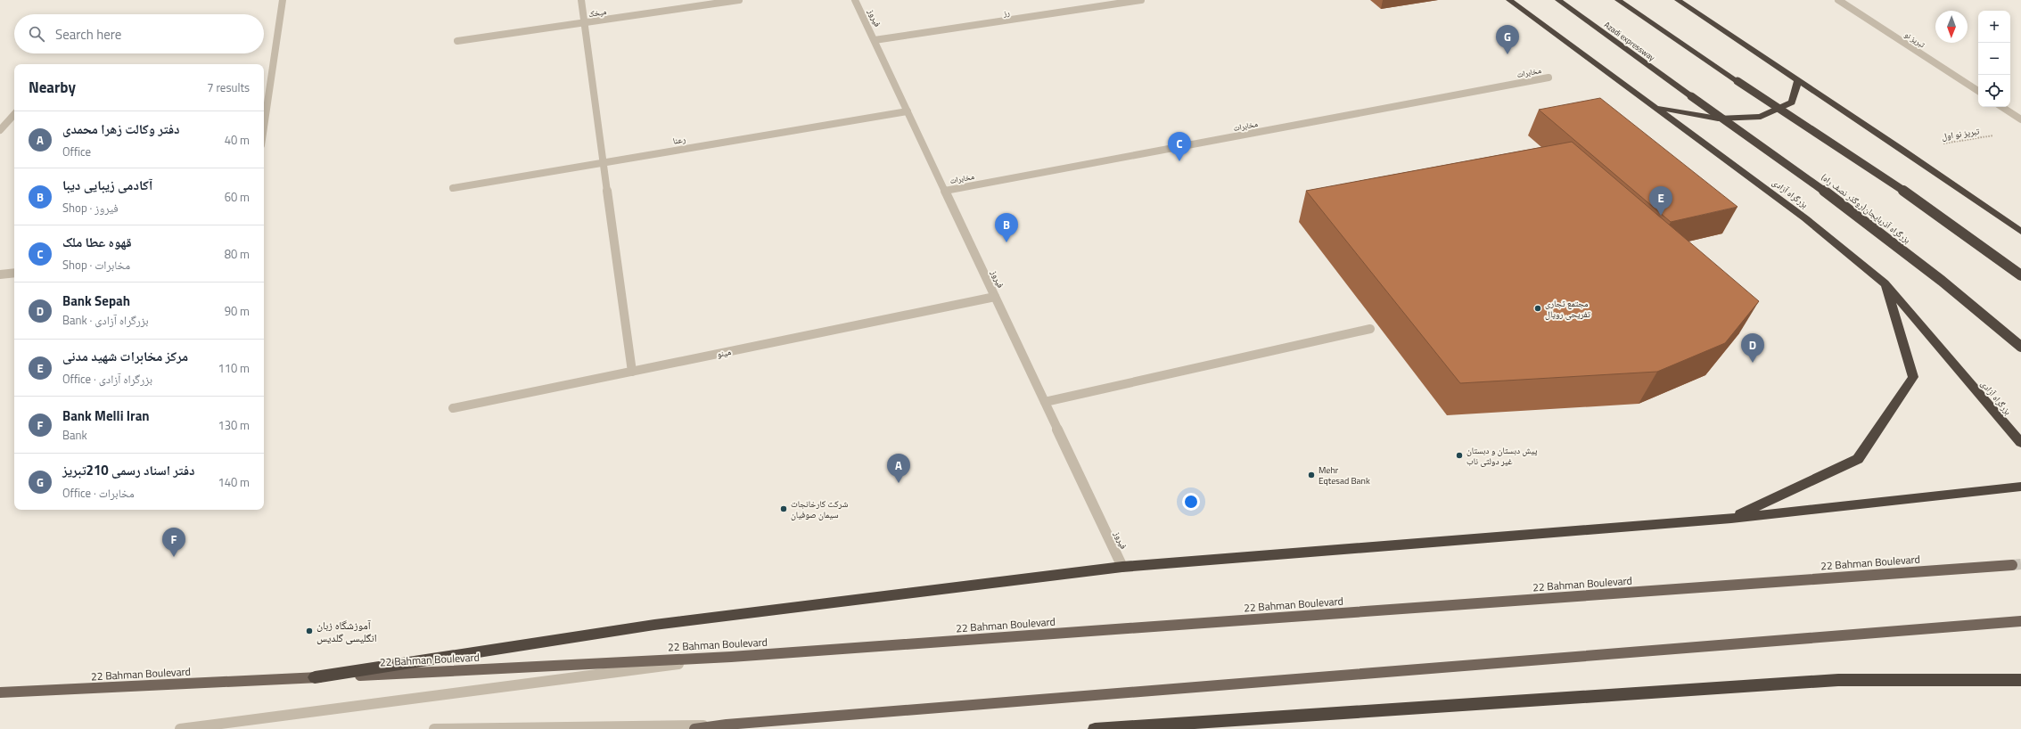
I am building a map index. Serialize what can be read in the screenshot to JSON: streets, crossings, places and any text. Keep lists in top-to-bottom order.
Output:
{
  "streets": {
    "highway": ["Azadi expressway", "بزرگراه آزادی", "بزرگراه آذربایجان(روگذر نصف راه)"],
    "main road": ["22 Bahman Boulevard"],
    "street": [
      "میخک",
      "رز",
      "فیروز",
      "تبریز نو",
      "مخابرات",
      "رعنا",
      "مینو"
    ],
    "path": ["تبریز نو اول"]
  },
  "crossings": [
    ["رز", "فیروز"],
    ["فیروز", "مخابرات"],
    ["فیروز", "رعنا"],
    ["فیروز", "مینو"],
    ["Azadi expressway", "بزرگراه آذربایجان(روگذر نصف راه)"]
  ],
  "places": [
    "مجتمع تجاری تفریحی رویال",
    "پیش دبستان و دبستان غیر دولتی ناب",
    "Mehr Eqtesad Bank",
    "شرکت کارخانجات سیمان صوفیان",
    "آموزشگاه زبان انگلیسی گلدیس"
  ],
  "north": "bottom",
  "page": {
    "map_buttons": ["+", "−"],
    "search": "Search here",
    "pins": [
      "G",
      "C",
      "E",
      "B",
      "D",
      "A",
      "F"
    ],
    "heading": ["Nearby", "7 results"],
    "list": [
      {
        "mark": "A",
        "name": "دفتر وکالت زهرا محمدی",
        "note": "Office",
        "value": "40 m"
      },
      {
        "mark": "B",
        "name": "آکادمی زیبایی دیبا",
        "note": "Shop · فیروز",
        "value": "60 m"
      },
      {
        "mark": "C",
        "name": "قهوه عطا ملک",
        "note": "Shop · مخابرات",
        "value": "80 m"
      },
      {
        "mark": "D",
        "name": "Bank Sepah",
        "note": "Bank · بزرگراه آزادی",
        "value": "90 m"
      },
      {
        "mark": "E",
        "name": "مرکز مخابرات شهید مدنی",
        "note": "Office · بزرگراه آزادی",
        "value": "110 m"
      },
      {
        "mark": "F",
        "name": "Bank Melli Iran",
        "note": "Bank",
        "value": "130 m"
      },
      {
        "mark": "G",
        "name": "دفتر اسناد رسمی 210تبریز",
        "note": "Office · مخابرات",
        "value": "140 m"
      }
    ]
  }
}
